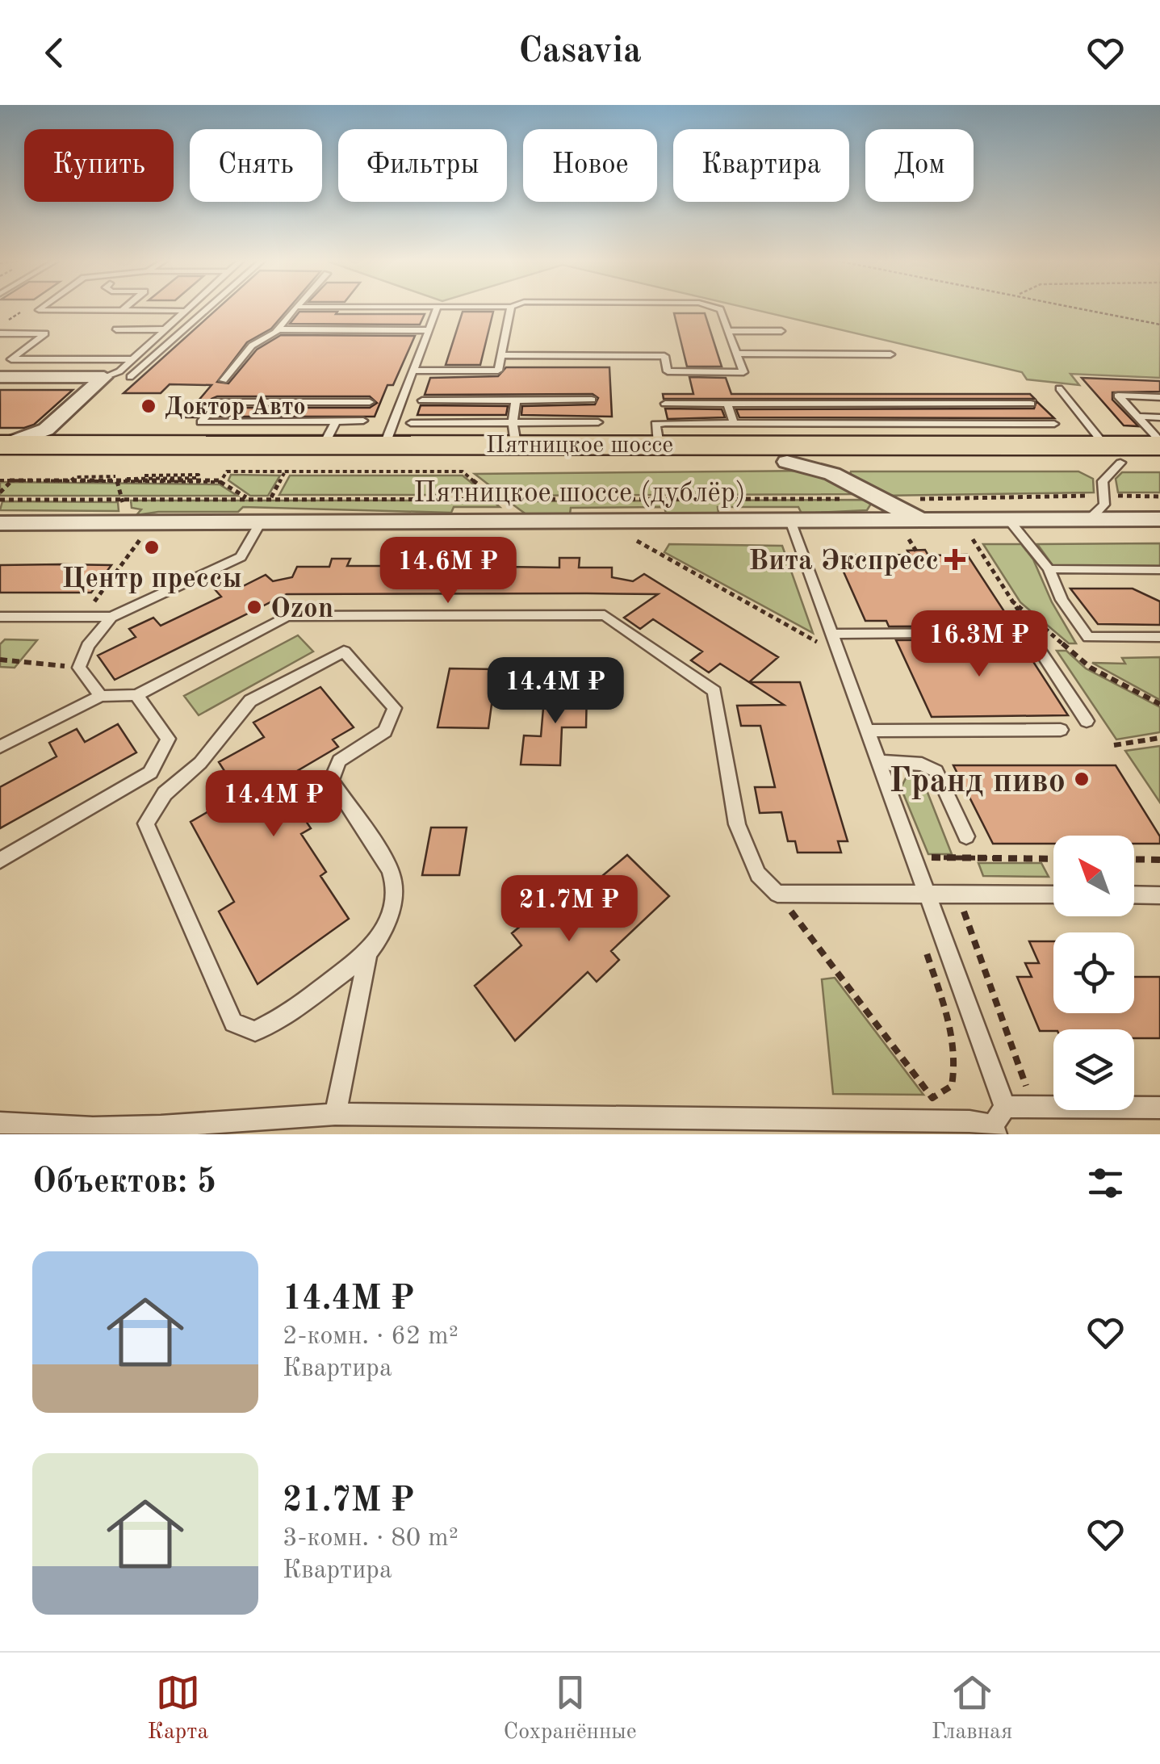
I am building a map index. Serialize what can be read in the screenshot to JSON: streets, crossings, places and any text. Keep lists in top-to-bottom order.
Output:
{
  "streets": {
    "main road": ["Пятницкое шоссе"],
    "street": ["Пятницкое шоссе (дублёр)"]
  },
  "places": {
    "other": [
      "Доктор Авто",
      "Центр прессы",
      "Ozon",
      "Гранд пиво"
    ],
    "health": ["Вита Экспресс"]
  },
  "north": "top left",
  "page": {
    "header": "Casavia",
    "chip": [
      "Купить",
      "Снять",
      "Фильтры",
      "Новое",
      "Квартира",
      "Дом"
    ],
    "price": [
      "14.6M ₽",
      "16.3M ₽",
      "14.4M ₽",
      "14.4M ₽",
      "21.7M ₽"
    ],
    "heading": "Объектов: 5",
    "list": [
      {
        "name": "14.4M ₽",
        "note": "2-комн. · 62 m² · Квартира"
      },
      {
        "name": "21.7M ₽",
        "note": "3-комн. · 80 m² · Квартира"
      }
    ],
    "tabs": ["Карта", "Сохранённые", "Главная"]
  }
}
